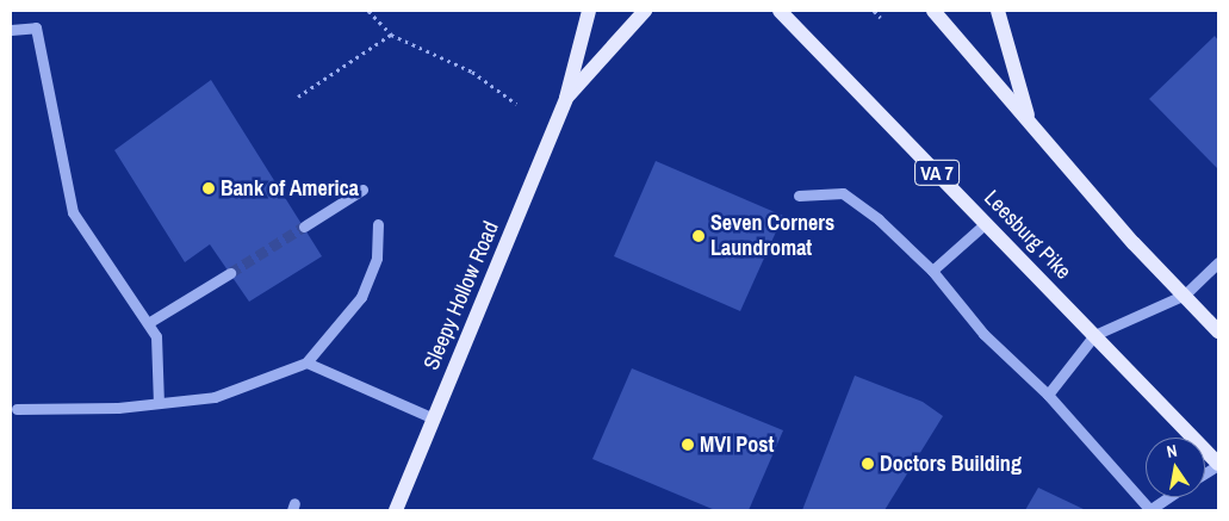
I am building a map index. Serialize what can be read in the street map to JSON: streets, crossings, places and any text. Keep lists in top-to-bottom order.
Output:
{
  "streets": {
    "main road": ["VA 7", "Leesburg Pike", "Sleepy Hollow Road"]
  },
  "places": [
    "Bank of America",
    "Seven Corners Laundromat",
    "MVI Post",
    "Doctors Building"
  ],
  "north": "top"
}
